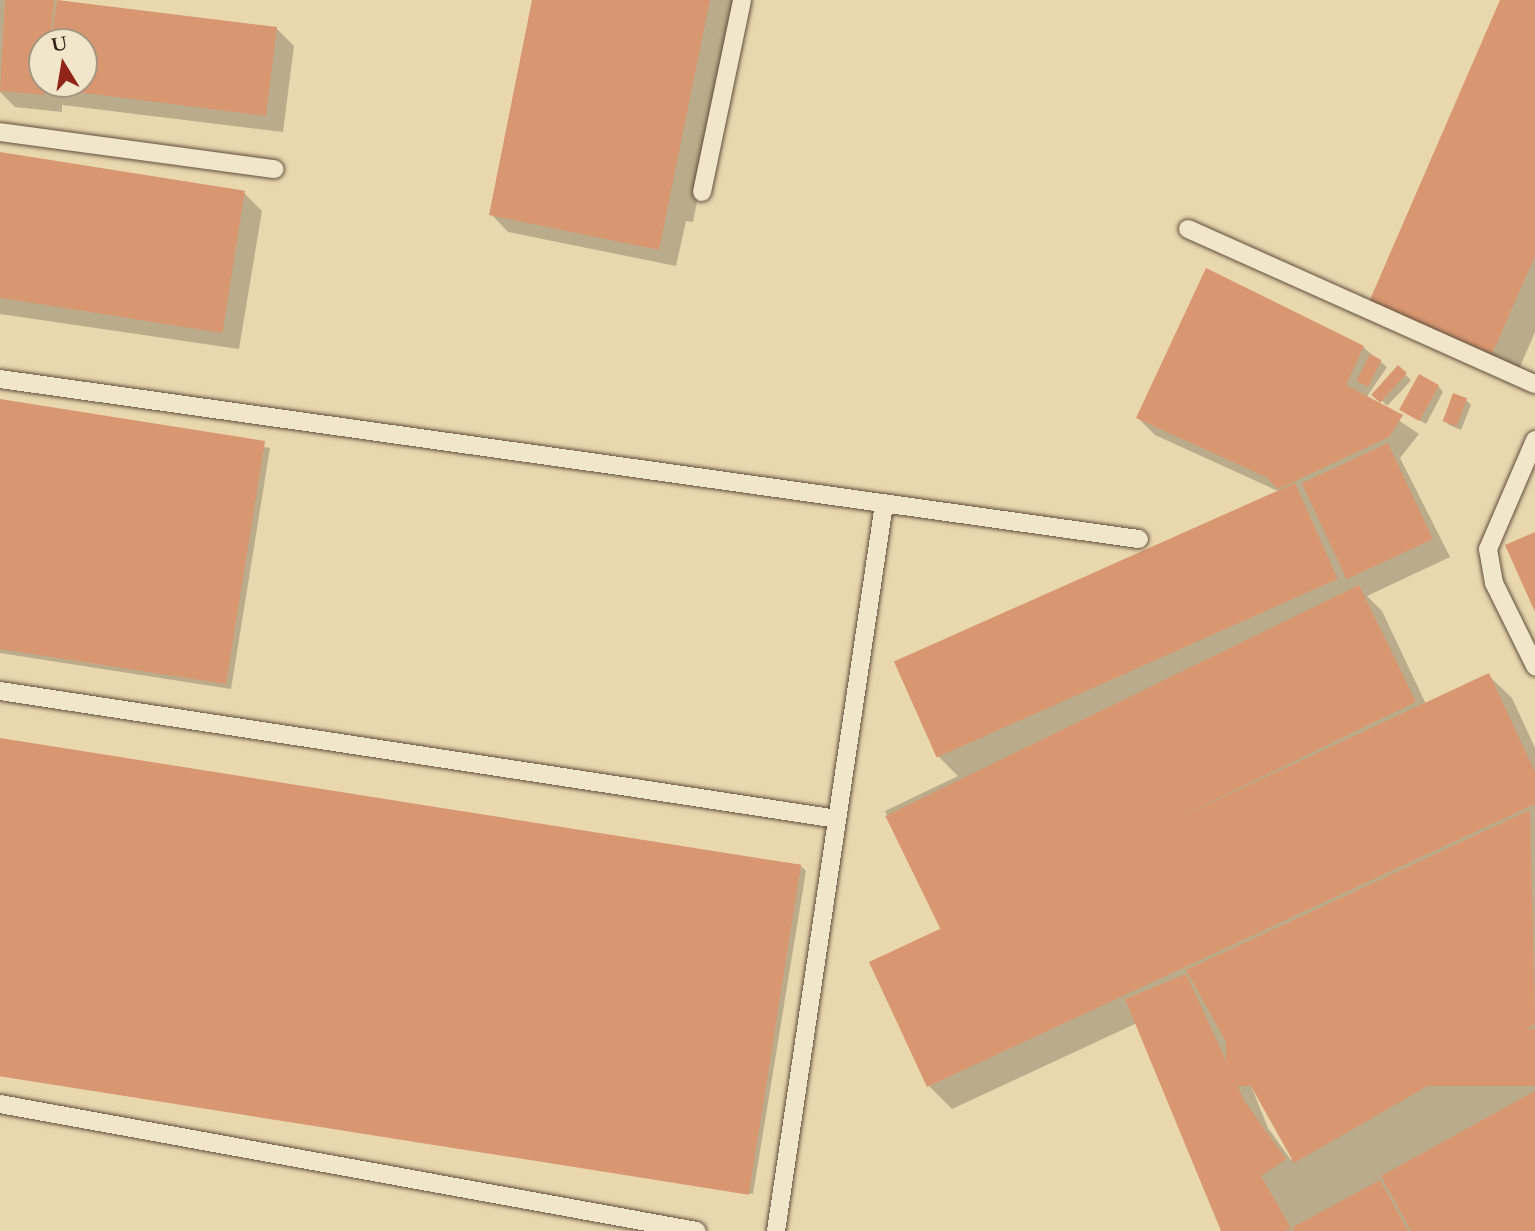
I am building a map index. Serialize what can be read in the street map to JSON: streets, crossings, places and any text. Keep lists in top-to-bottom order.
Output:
{
  "north": "top"
}
